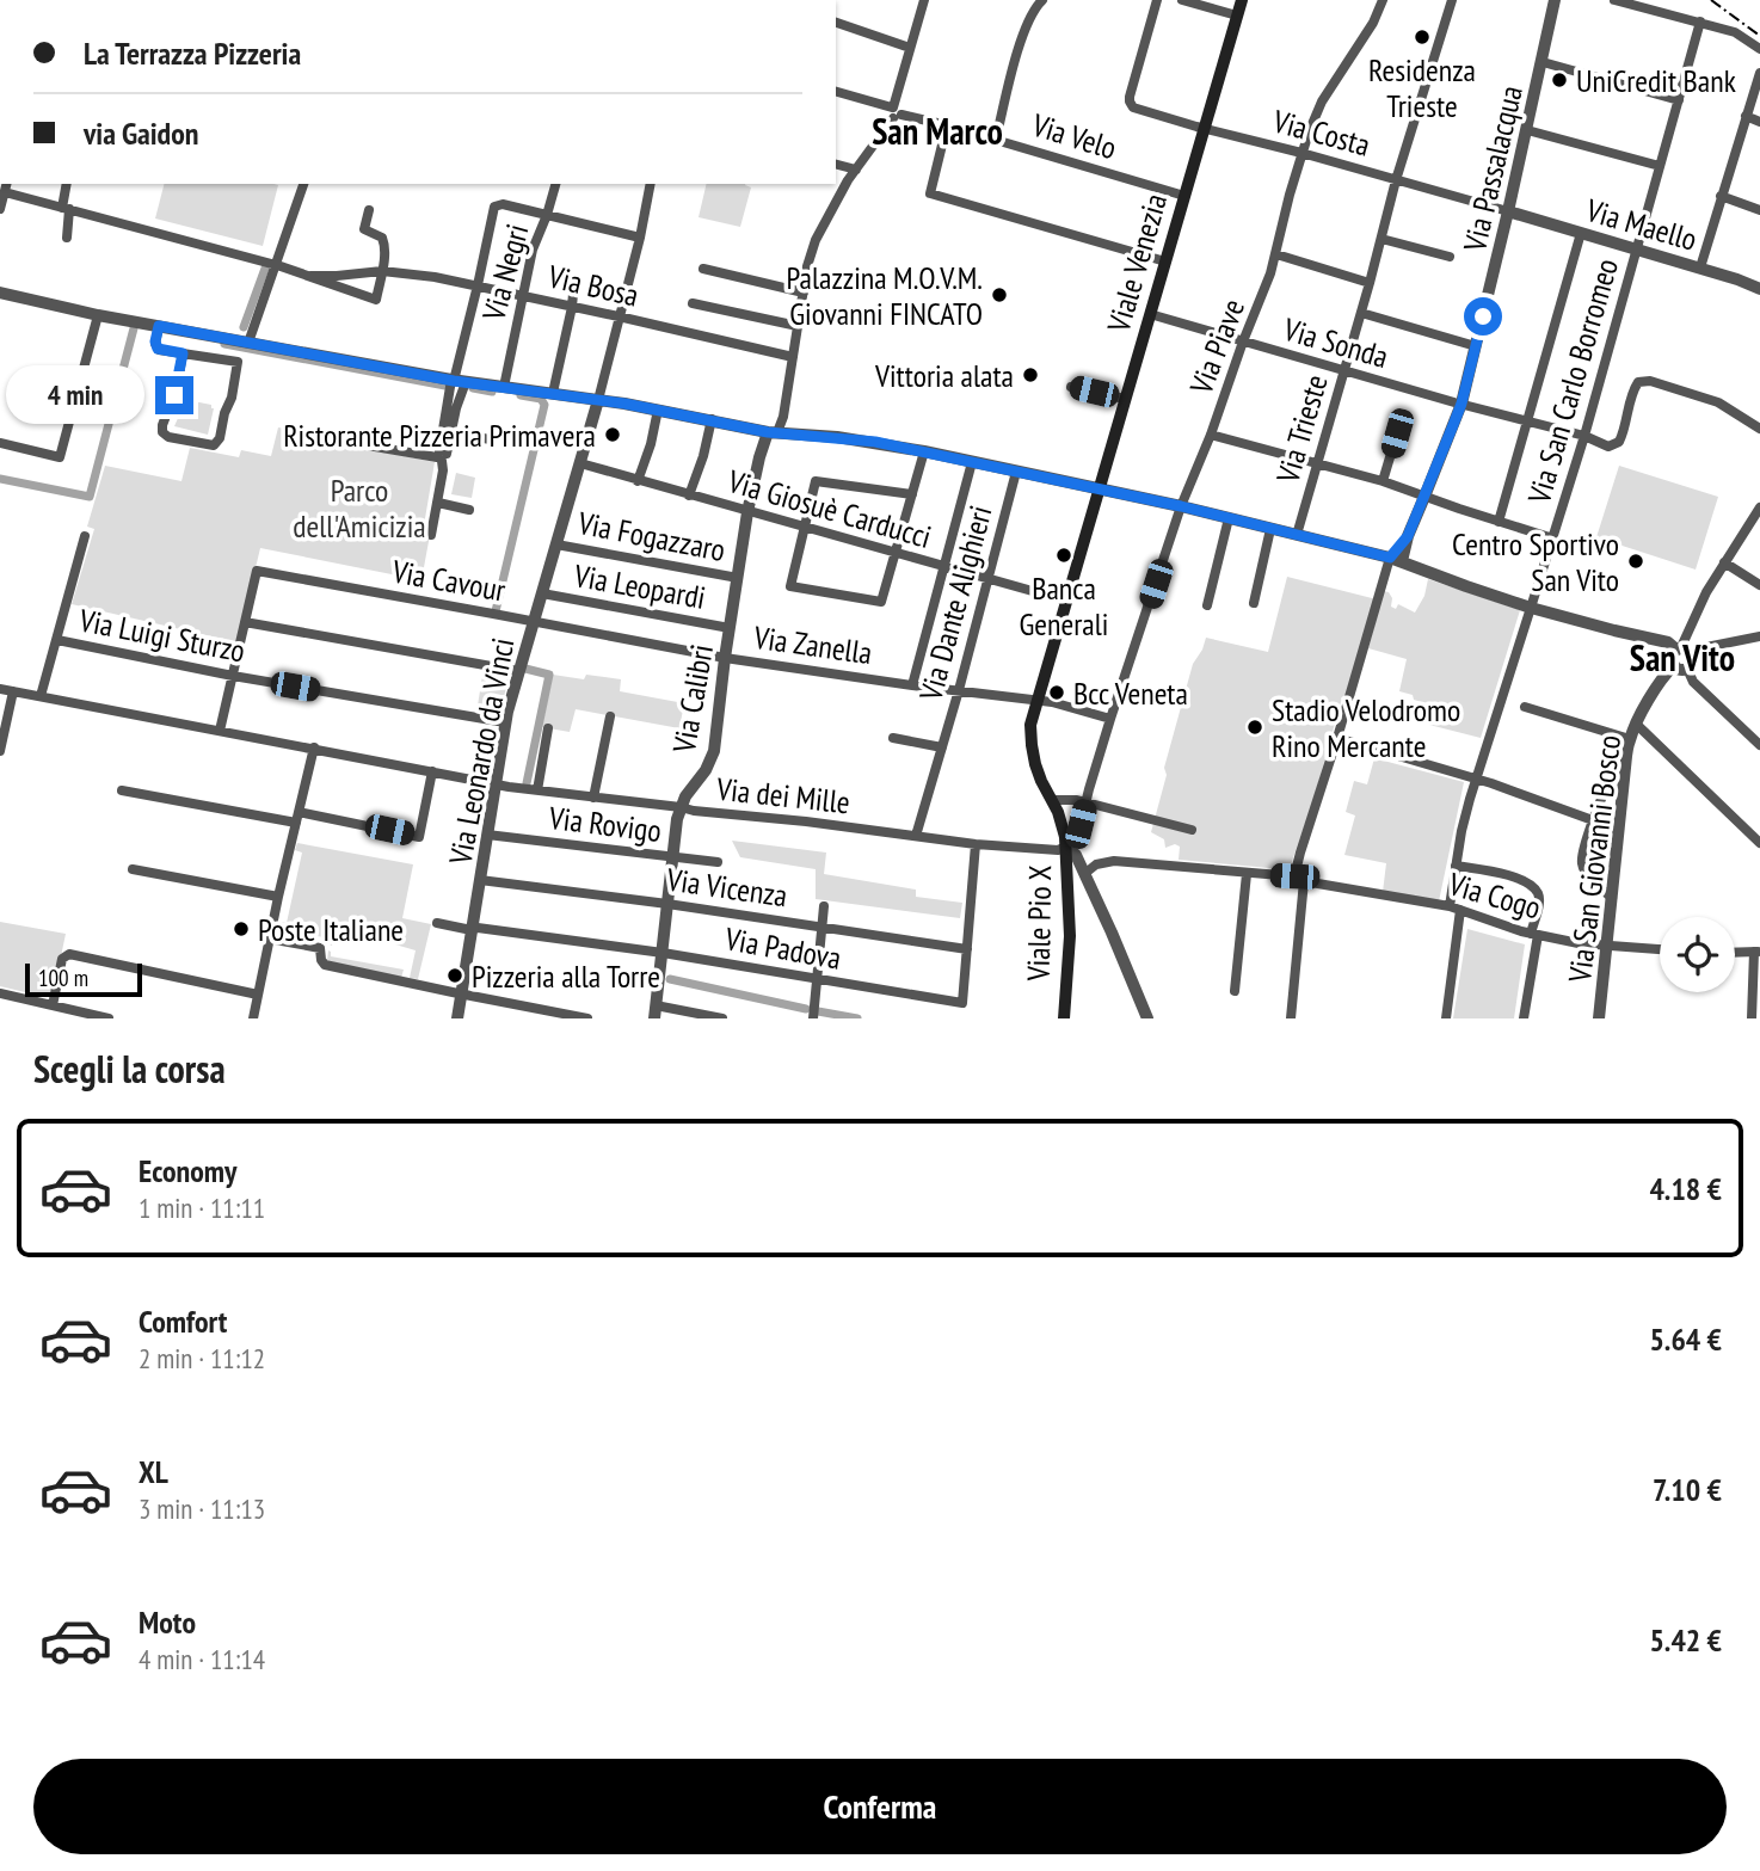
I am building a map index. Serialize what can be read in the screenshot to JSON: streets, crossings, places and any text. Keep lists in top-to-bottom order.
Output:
{
  "streets": {
    "main road": ["Viale Venezia", "Viale Pio X"],
    "street": [
      "Via Costa",
      "Via Velo",
      "Via Passalacqua",
      "Via Maello",
      "Via Negri",
      "Via Bosa",
      "Via Sonda",
      "Via Piave",
      "Via San Carlo Borromeo",
      "Via Trieste",
      "Via Giosuè Carducci",
      "Via Fogazzaro",
      "Via Cavour",
      "Via Leopardi",
      "Via Dante Alighieri",
      "Via Luigi Sturzo",
      "Via Zanella",
      "Via Calibri",
      "Via Leonardo da Vinci",
      "Via dei Mille",
      "Via Rovigo",
      "Via San Giovanni Bosco",
      "Via Vicenza",
      "Via Cogo",
      "Via Padova"
    ]
  },
  "crossings": [
    ["Via Costa", "Via Passalacqua"],
    ["Via Costa", "Via Maello"],
    ["Via Costa", "Viale Venezia"],
    ["Via Costa", "Via Piave"],
    ["Via Costa", "Via Trieste"],
    ["Via Velo", "Viale Venezia"],
    ["Via Passalacqua", "Via Maello"],
    ["Via Passalacqua", "Via Sonda"],
    ["Via Maello", "Via San Carlo Borromeo"],
    ["Viale Venezia", "Via Sonda"],
    ["Viale Venezia", "Via Giosuè Carducci"],
    ["Viale Venezia", "Via Zanella"],
    ["Viale Venezia", "Viale Pio X"],
    ["Via Negri", "Via Bosa"],
    ["Via Sonda", "Via Piave"],
    ["Via Sonda", "Via San Carlo Borromeo"],
    ["Via Sonda", "Via Trieste"],
    ["Via Piave", "Via dei Mille"],
    ["Via Piave", "Viale Pio X"],
    ["Via San Carlo Borromeo", "Via Cogo"],
    ["Via Giosuè Carducci", "Via Dante Alighieri"],
    ["Via Giosuè Carducci", "Via Calibri"],
    ["Via Giosuè Carducci", "Via Leonardo da Vinci"],
    ["Via Fogazzaro", "Via Calibri"],
    ["Via Fogazzaro", "Via Leonardo da Vinci"],
    ["Via Cavour", "Via Zanella"],
    ["Via Cavour", "Via Leonardo da Vinci"],
    ["Via Leopardi", "Via Calibri"],
    ["Via Leopardi", "Via Leonardo da Vinci"],
    ["Via Dante Alighieri", "Via Zanella"],
    ["Via Dante Alighieri", "Via dei Mille"],
    ["Via Luigi Sturzo", "Via Leonardo da Vinci"],
    ["Via Zanella", "Via Calibri"],
    ["Via Zanella", "Via Leonardo da Vinci"],
    ["Via Calibri", "Via dei Mille"],
    ["Via Calibri", "Via Rovigo"],
    ["Via Calibri", "Via Vicenza"],
    ["Via Calibri", "Via Padova"],
    ["Via Leonardo da Vinci", "Via dei Mille"],
    ["Via Leonardo da Vinci", "Via Rovigo"],
    ["Via Leonardo da Vinci", "Via Vicenza"],
    ["Via Leonardo da Vinci", "Via Padova"],
    ["Via dei Mille", "Viale Pio X"],
    ["Via dei Mille", "Via Padova"],
    ["Via San Giovanni Bosco", "Via Cogo"],
    ["Via Vicenza", "Via Padova"]
  ],
  "districts": ["San Marco", "San Vito"],
  "parks": ["Parco dell'Amicizia"],
  "places": [
    "Residenza Trieste",
    "UniCredit Bank",
    "Palazzina M.O.V.M. Giovanni FINCATO",
    "Vittoria alata",
    "Ristorante Pizzeria Primavera",
    "Banca Generali",
    "Centro Sportivo San Vito",
    "Bcc Veneta",
    "Stadio Velodromo Rino Mercante",
    "Poste Italiane",
    "Pizzeria alla Torre"
  ],
  "scale_bar": "100 m",
  "page": {
    "banner": ["La Terrazza Pizzeria", "via Gaidon"],
    "bubble": "4 min",
    "scale": "100 m",
    "heading": "Scegli la corsa",
    "list": [
      {
        "name": "Economy",
        "note": "1 min · 11:11",
        "value": "4.18 €"
      },
      {
        "name": "Comfort",
        "note": "2 min · 11:12",
        "value": "5.64 €"
      },
      {
        "name": "XL",
        "note": "3 min · 11:13",
        "value": "7.10 €"
      },
      {
        "name": "Moto",
        "note": "4 min · 11:14",
        "value": "5.42 €"
      }
    ],
    "buttons": "Conferma"
  }
}
